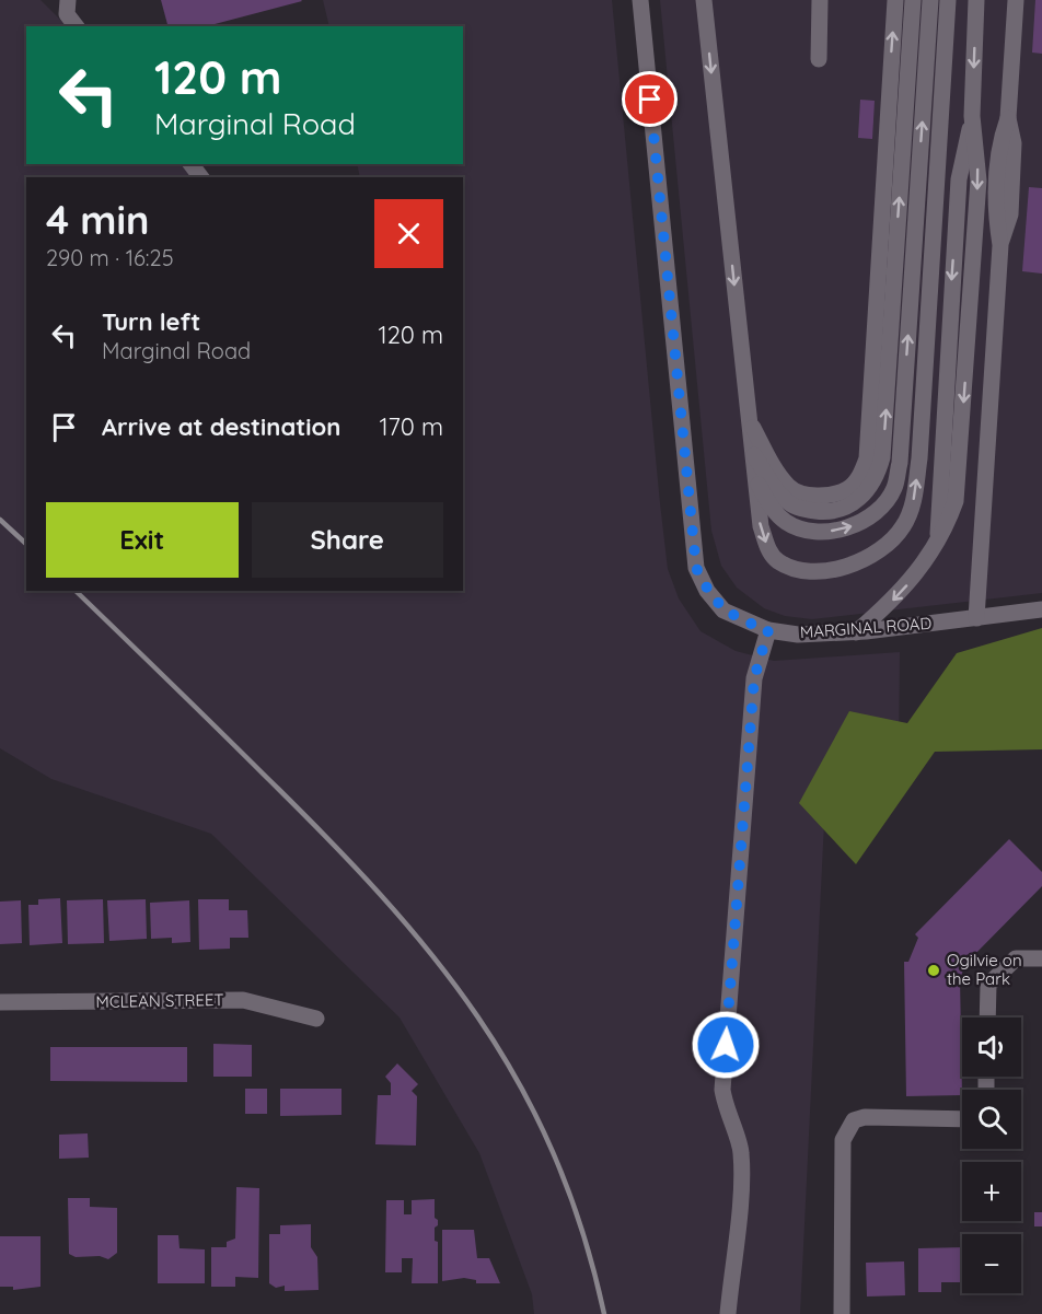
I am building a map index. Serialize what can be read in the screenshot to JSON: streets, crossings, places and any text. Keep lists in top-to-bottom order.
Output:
{
  "streets": {
    "street": ["MARGINAL ROAD", "MCLEAN STREET"]
  },
  "places": ["Ogilvie on the Park"],
  "page": {
    "turn": ["120 m", "Marginal Road"],
    "heading": ["4 min", "290 m · 16:25"],
    "list": [
      {
        "name": "Turn left",
        "note": "Marginal Road",
        "value": "120 m"
      },
      {
        "name": "Arrive at destination",
        "value": "170 m"
      }
    ],
    "buttons": ["Exit", "Share"],
    "map_buttons": ["+", "−"]
  }
}
